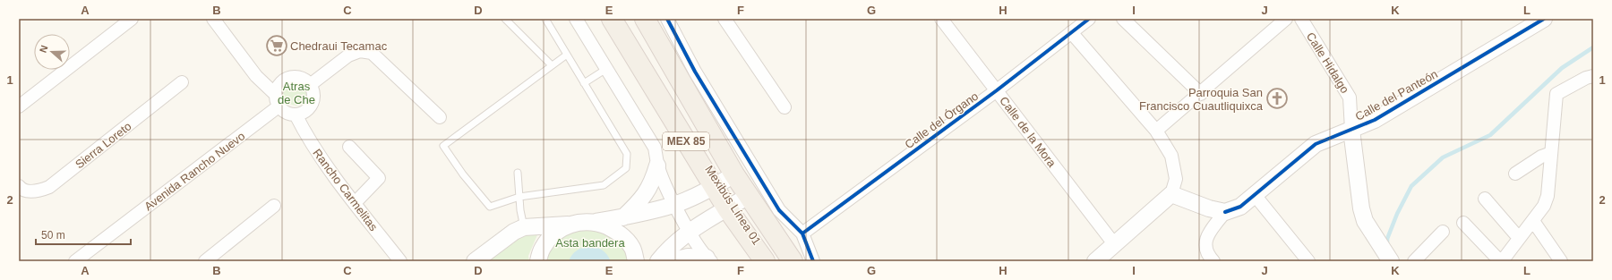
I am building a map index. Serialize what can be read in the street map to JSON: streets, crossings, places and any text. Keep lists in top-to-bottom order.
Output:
{
  "streets": {
    "main road": ["MEX 85"],
    "street": [
      "Calle Hidalgo",
      "Calle del Panteón",
      "Calle del Órgano",
      "Calle de la Mora",
      "Sierra Loreto",
      "Avenida Rancho Nuevo",
      "Rancho Carmelitas"
    ],
    "lane": ["Mexibús Línea 01"]
  },
  "crossings": [
    ["Calle Hidalgo", "Calle del Panteón"],
    ["Calle del Órgano", "Calle de la Mora"],
    ["MEX 85", "Mexibús Línea 01"],
    ["Avenida Rancho Nuevo", "Rancho Carmelitas"]
  ],
  "parks": ["Atras de Che", "Asta bandera"],
  "places": {
    "supermarket": ["Chedraui Tecamac"],
    "church": ["Parroquia San Francisco Cuautliquixca"]
  },
  "scale_bar": "50 m",
  "north": "left",
  "grid": {
    "columns": [
      "A",
      "B",
      "C",
      "D",
      "E",
      "F",
      "G",
      "H",
      "I",
      "J",
      "K",
      "L"
    ],
    "rows": ["1", "2"]
  }
}
